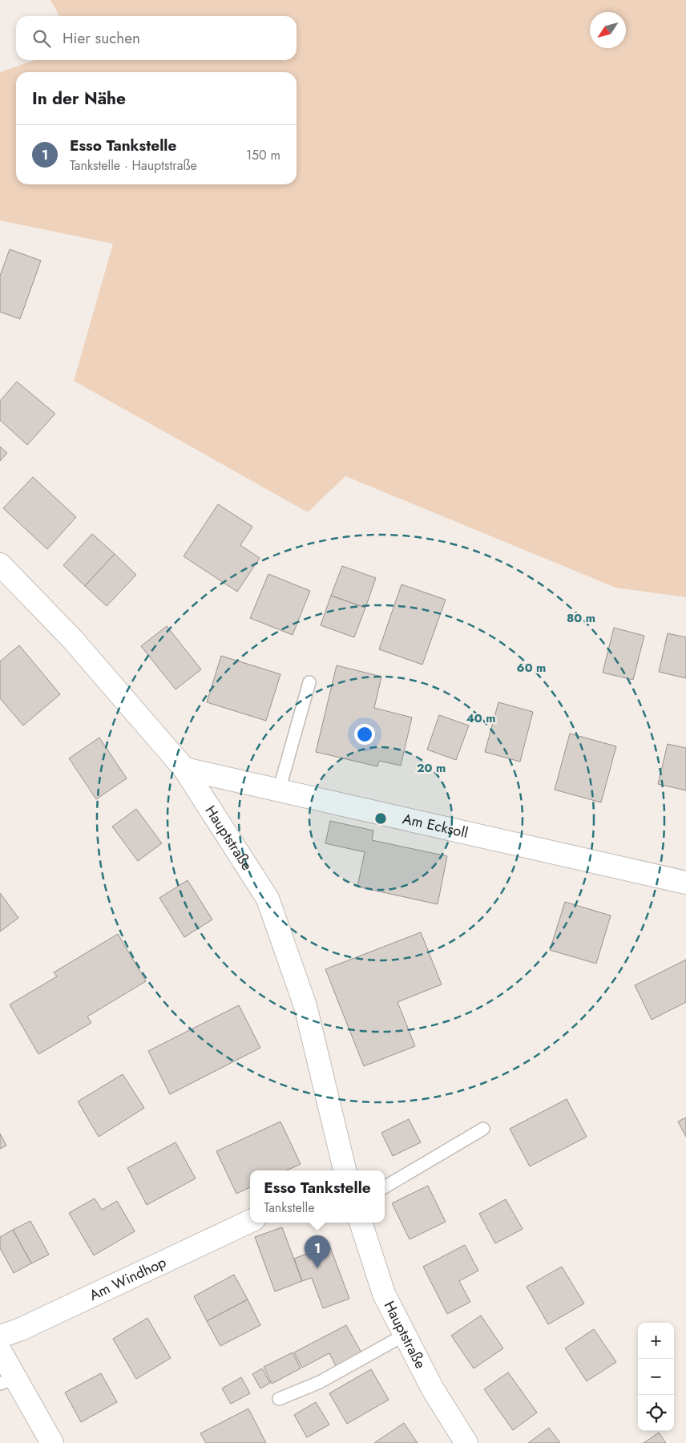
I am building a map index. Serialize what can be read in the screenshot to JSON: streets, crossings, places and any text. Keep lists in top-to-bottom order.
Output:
{
  "streets": {
    "street": ["Am Ecksoll", "Hauptstraße", "Am Windhop"]
  },
  "crossings": [
    ["Am Ecksoll", "Hauptstraße"]
  ],
  "north": "bottom left",
  "page": {
    "search": "Hier suchen",
    "heading": "In der Nähe",
    "list": [
      {
        "mark": "1",
        "name": "Esso Tankstelle",
        "note": "Tankstelle · Hauptstraße",
        "value": "150 m"
      }
    ],
    "popup": ["Esso Tankstelle", "Tankstelle"],
    "pins": "1",
    "map_buttons": ["+", "−"]
  },
  "rings": [
    "80 m",
    "60 m",
    "40 m",
    "20 m"
  ]
}
